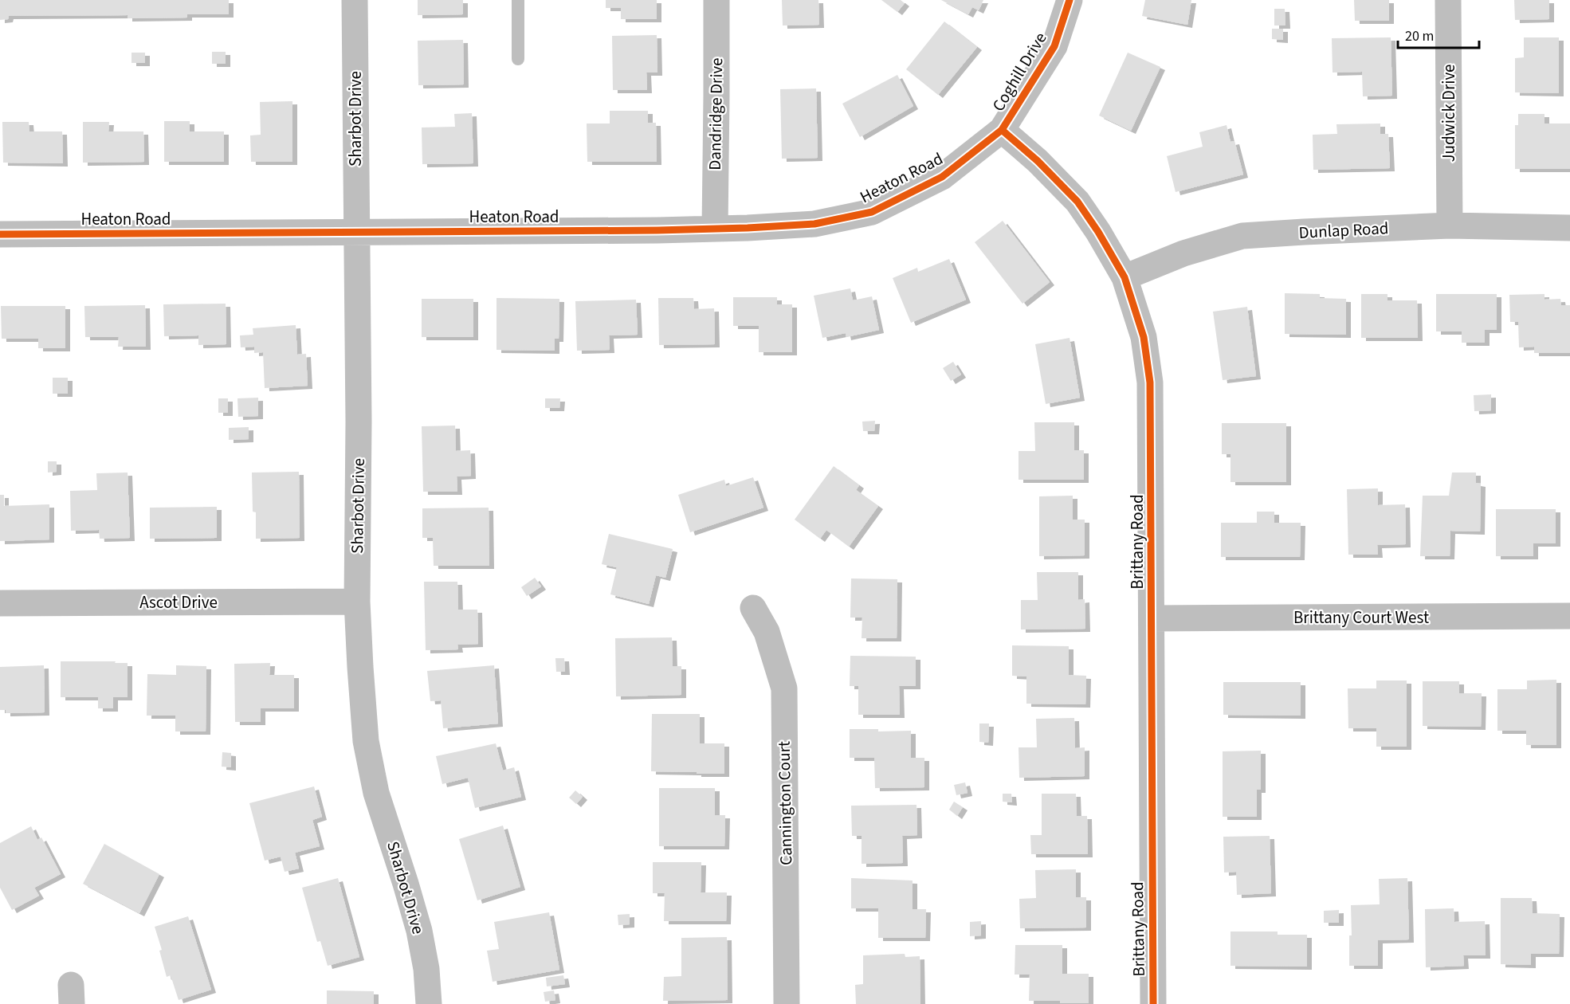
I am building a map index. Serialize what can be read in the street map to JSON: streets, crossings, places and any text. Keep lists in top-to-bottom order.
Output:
{
  "streets": {
    "street": [
      "Coghill Drive",
      "Judwick Drive",
      "Dandridge Drive",
      "Sharbot Drive",
      "Heaton Road",
      "Dunlap Road",
      "Brittany Road",
      "Ascot Drive",
      "Brittany Court West",
      "Cannington Court"
    ]
  },
  "crossings": [
    ["Coghill Drive", "Heaton Road"],
    ["Coghill Drive", "Brittany Road"],
    ["Judwick Drive", "Dunlap Road"],
    ["Dandridge Drive", "Heaton Road"],
    ["Sharbot Drive", "Heaton Road"],
    ["Sharbot Drive", "Ascot Drive"],
    ["Heaton Road", "Brittany Road"],
    ["Dunlap Road", "Brittany Road"],
    ["Brittany Road", "Brittany Court West"]
  ],
  "scale_bar": "20 m"
}
